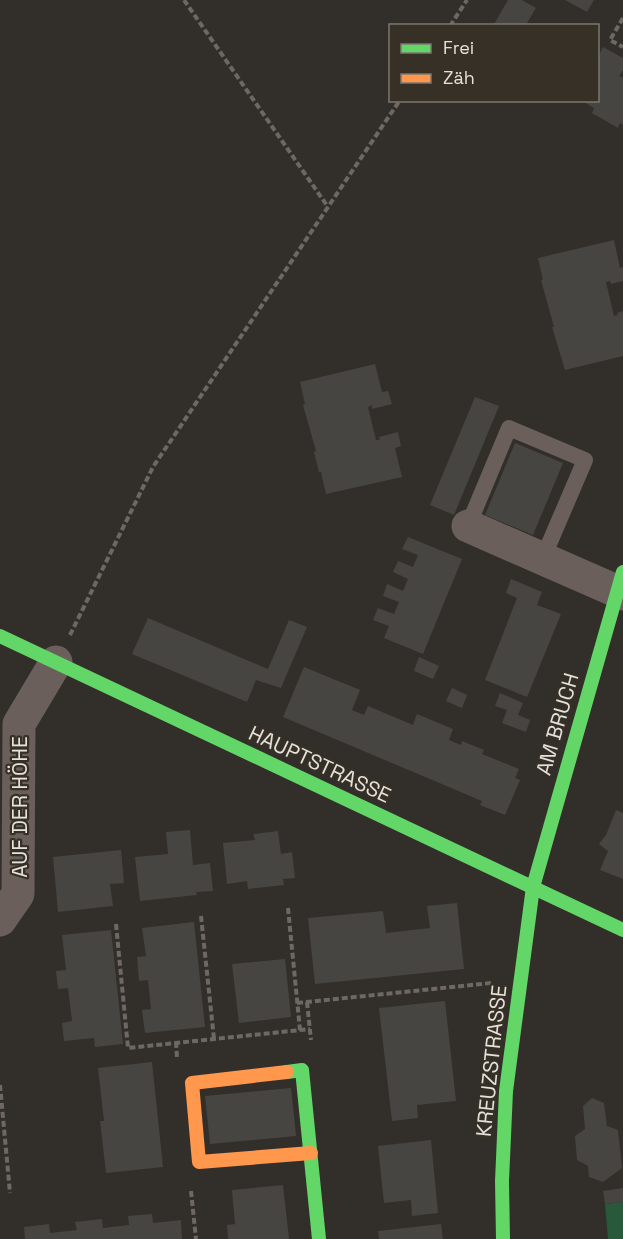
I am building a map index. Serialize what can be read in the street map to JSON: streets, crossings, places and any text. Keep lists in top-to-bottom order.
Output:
{
  "streets": {
    "street": [
      "AM BRUCH",
      "HAUPTSTRASSE",
      "AUF DER HÖHE",
      "KREUZSTRASSE"
    ]
  },
  "crossings": [
    ["AM BRUCH", "HAUPTSTRASSE"],
    ["AM BRUCH", "KREUZSTRASSE"],
    ["HAUPTSTRASSE", "AUF DER HÖHE"],
    ["HAUPTSTRASSE", "KREUZSTRASSE"]
  ],
  "legend": ["Frei", "Zäh"]
}
